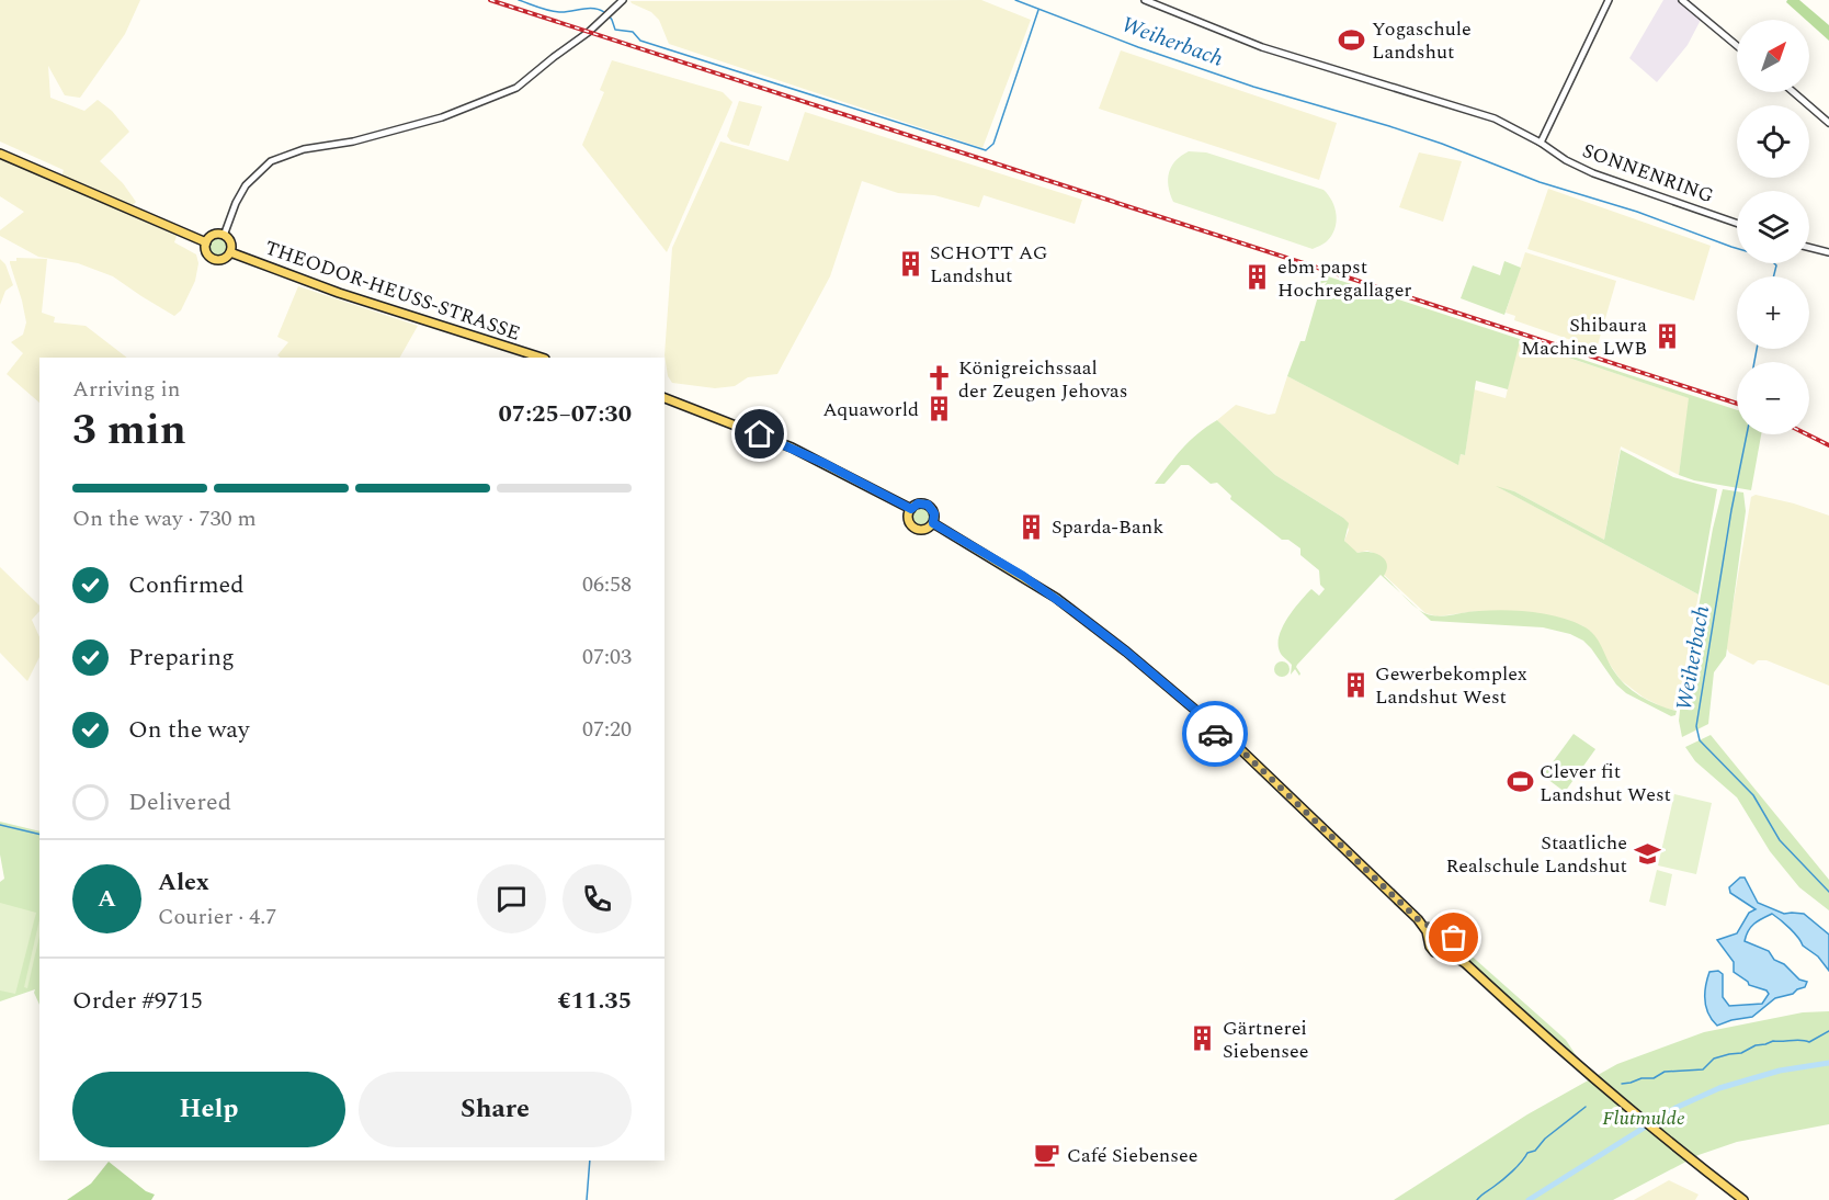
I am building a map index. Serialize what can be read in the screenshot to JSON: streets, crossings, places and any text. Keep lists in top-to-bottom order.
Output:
{
  "streets": {
    "main road": ["THEODOR-HEUSS-STRASSE"],
    "street": ["SONNENRING"]
  },
  "water": ["Weiherbach"],
  "parks": ["Flutmulde"],
  "places": {
    "sports": ["Yogaschule Landshut", "Clever fit Landshut West"],
    "building": [
      "SCHOTT AG Landshut",
      "ebm papst Hochregallager",
      "Shibaura Machine LWB",
      "Aquaworld",
      "Sparda-Bank",
      "Gewerbekomplex Landshut West",
      "Gärtnerei Siebensee"
    ],
    "church": ["Königreichssaal der Zeugen Jehovas"],
    "school or university": ["Staatliche Realschule Landshut"],
    "cafe": ["Café Siebensee"]
  },
  "north": "top right",
  "page": {
    "map_buttons": ["+", "−"],
    "heading": ["3 min", "Arriving in", "07:25–07:30"],
    "panel": [
      "Alex",
      "Courier · 4.7",
      "Order #9715",
      "€11.35"
    ],
    "bar": "On the way · 730 m",
    "list": [
      ["Confirmed", "06:58"],
      ["Preparing", "07:03"],
      ["On the way", "07:20"],
      "Delivered"
    ],
    "round": "A",
    "buttons": ["Help", "Share"]
  }
}
